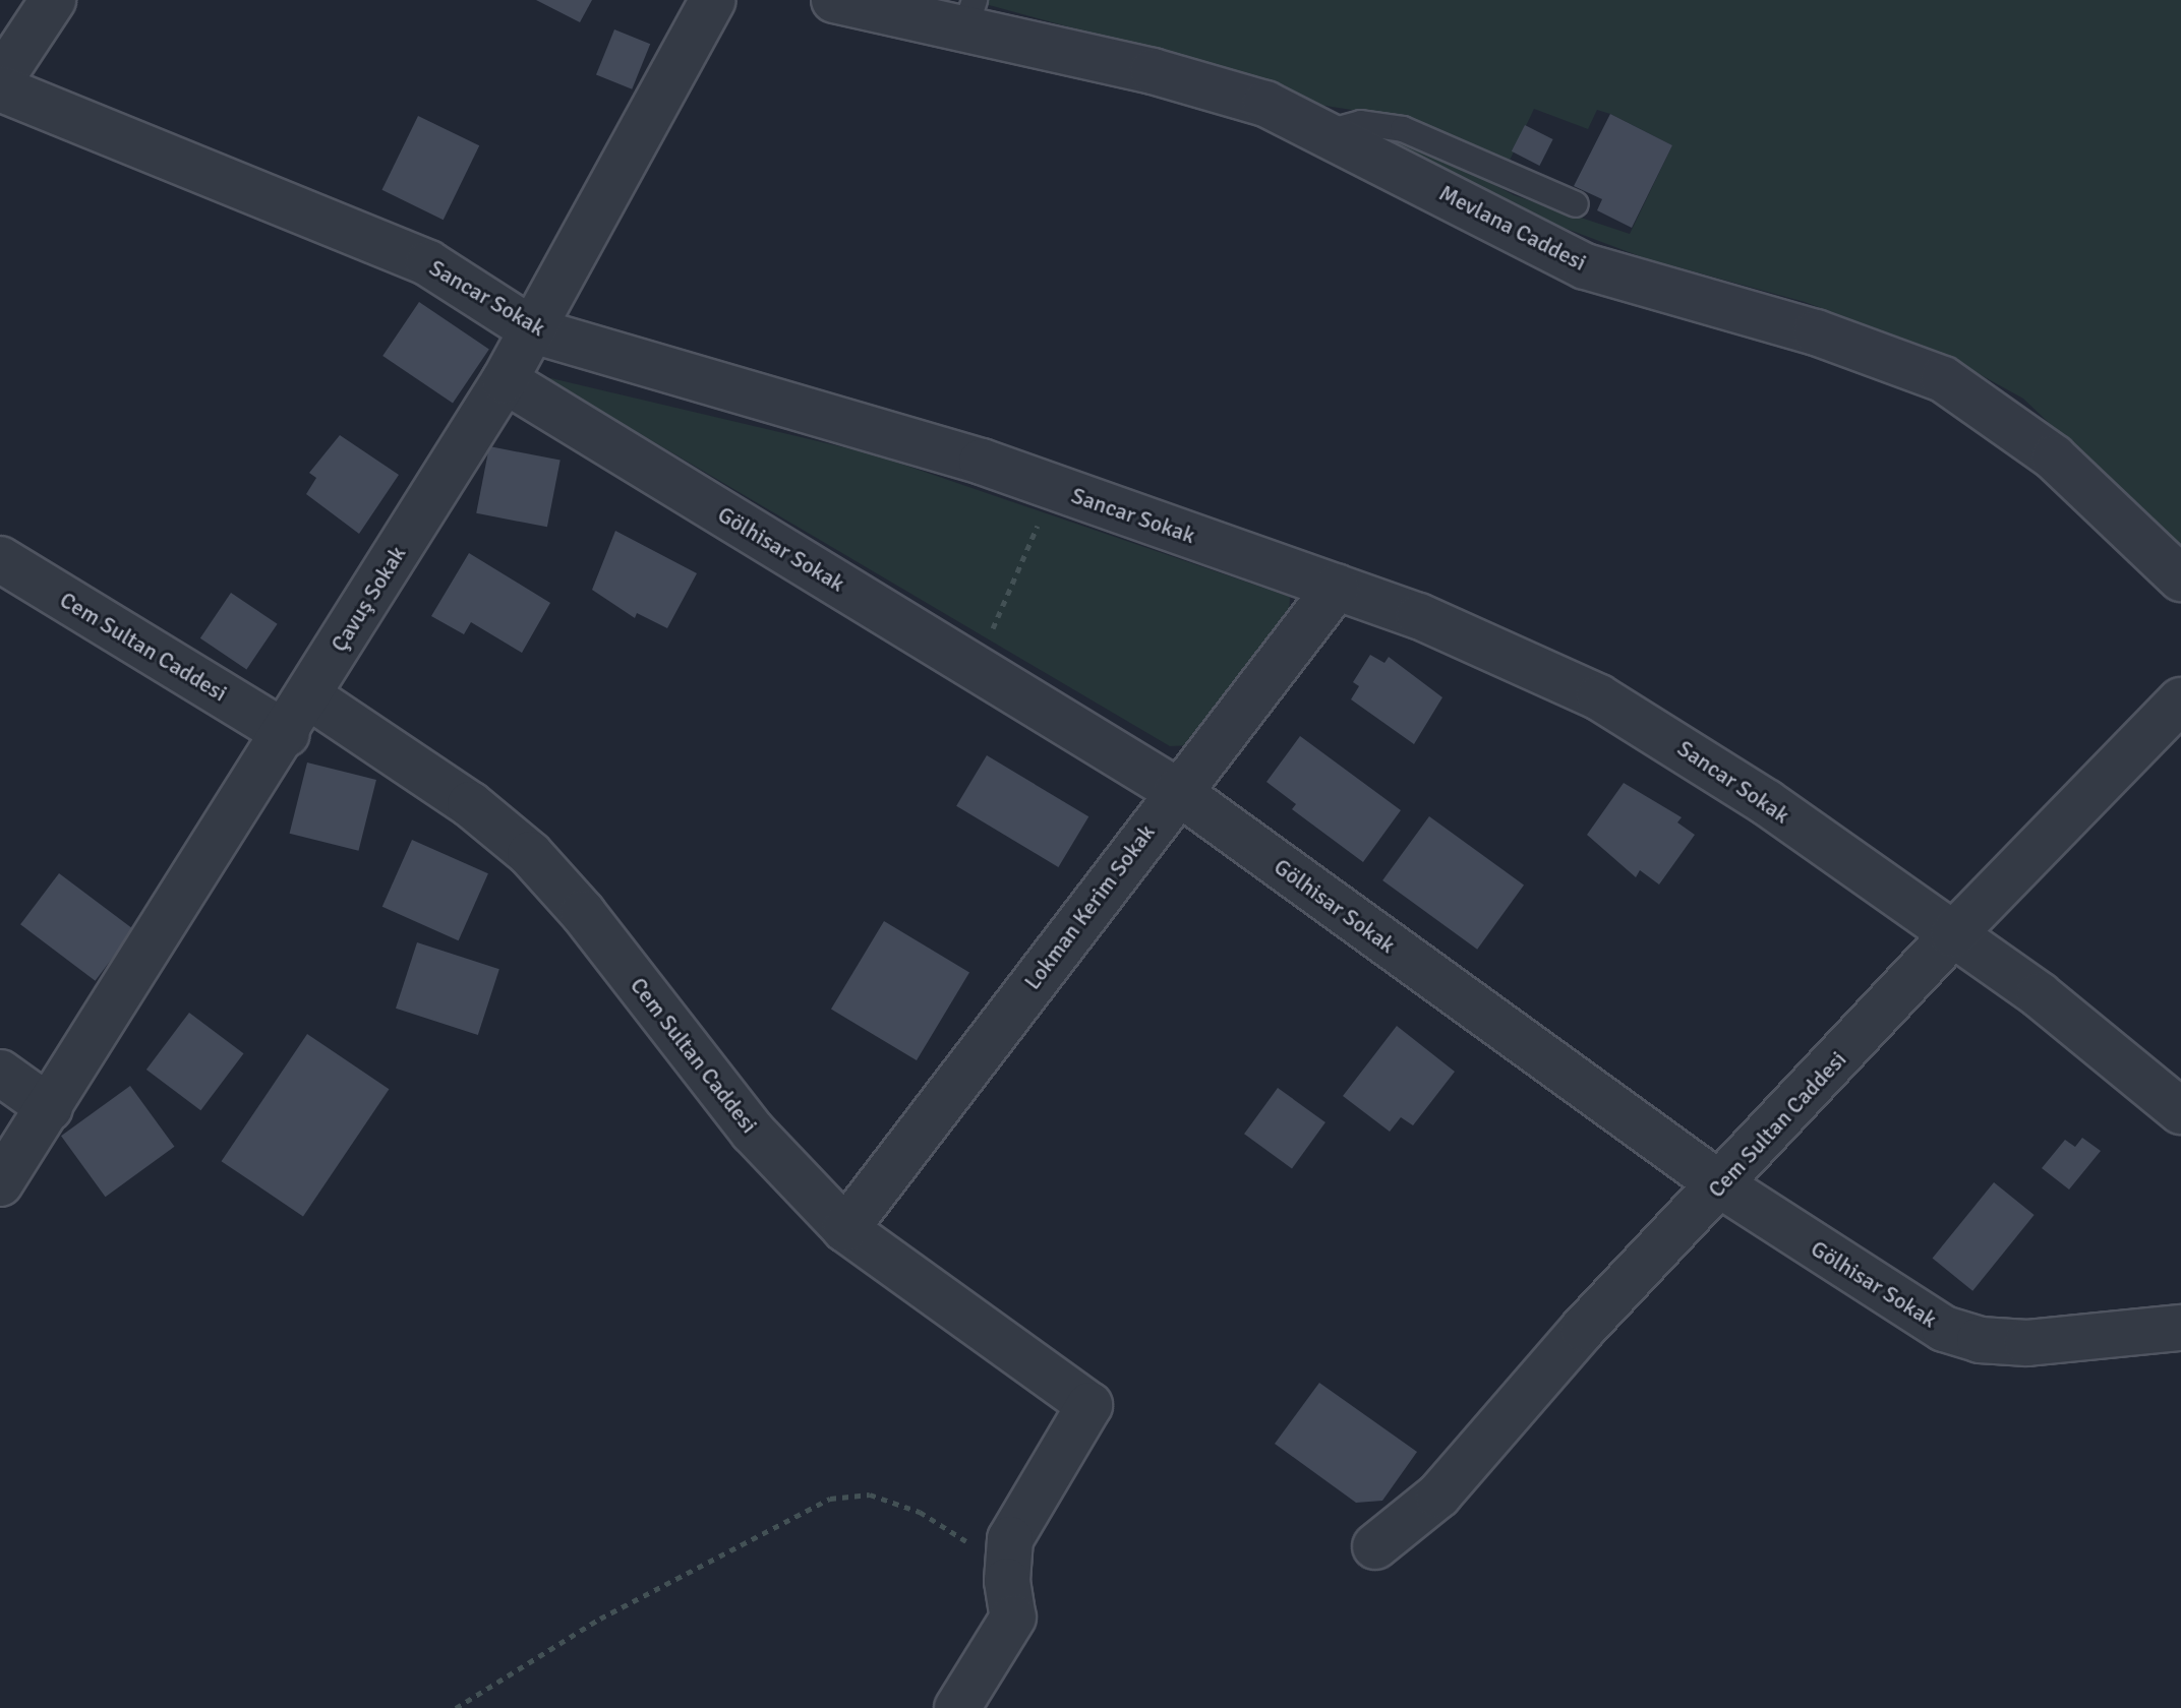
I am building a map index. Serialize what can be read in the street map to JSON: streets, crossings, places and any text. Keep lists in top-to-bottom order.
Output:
{
  "streets": {
    "street": [
      "Mevlana Caddesi",
      "Sancar Sokak",
      "Gölhisar Sokak",
      "Çavuş Sokak",
      "Cem Sultan Caddesi",
      "Lokman Kerim Sokak"
    ]
  },
  "crossings": [
    ["Sancar Sokak", "Çavuş Sokak"],
    ["Sancar Sokak", "Cem Sultan Caddesi"],
    ["Sancar Sokak", "Lokman Kerim Sokak"],
    ["Gölhisar Sokak", "Çavuş Sokak"],
    ["Gölhisar Sokak", "Cem Sultan Caddesi"],
    ["Gölhisar Sokak", "Lokman Kerim Sokak"],
    ["Çavuş Sokak", "Cem Sultan Caddesi"],
    ["Cem Sultan Caddesi", "Lokman Kerim Sokak"]
  ]
}
